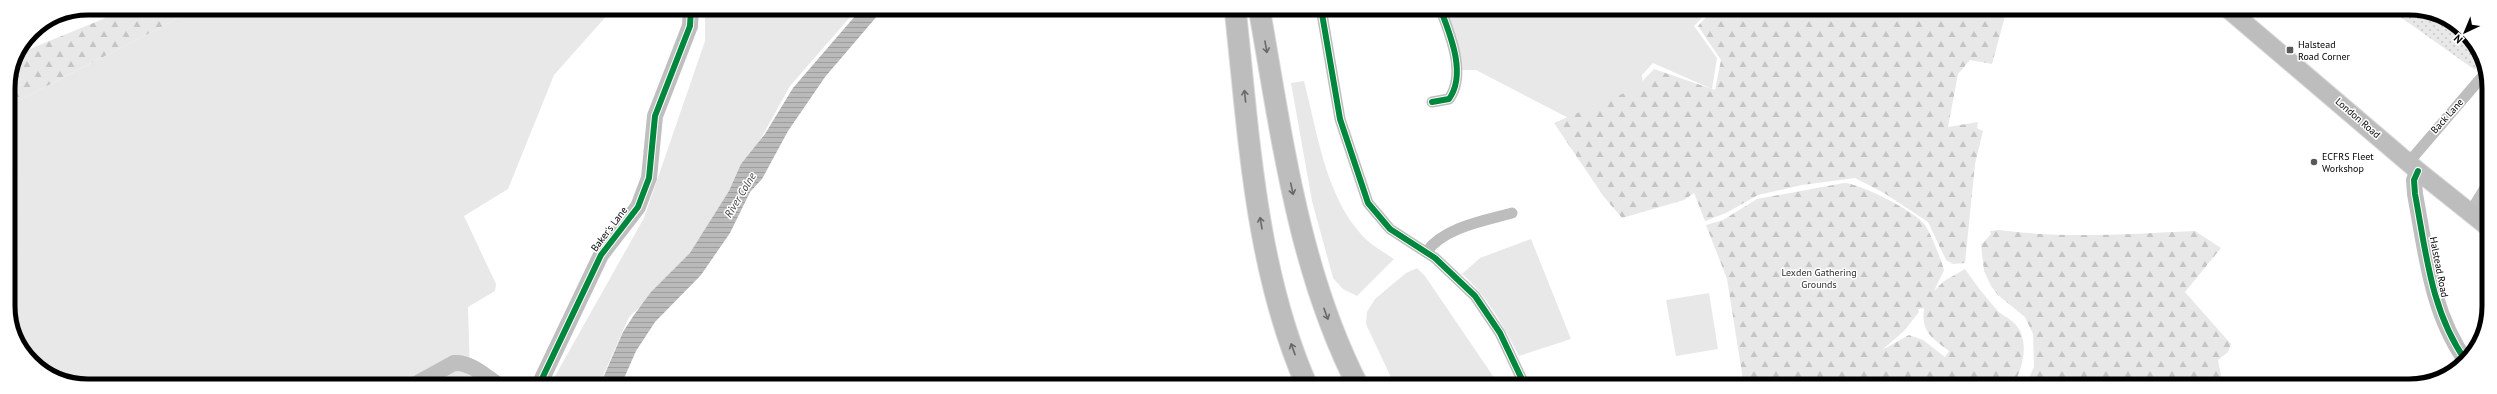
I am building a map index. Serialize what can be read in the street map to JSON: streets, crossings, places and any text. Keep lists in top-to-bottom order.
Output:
{
  "streets": {
    "main road": ["London Road"],
    "street": ["Back Lane", "Baker's Lane", "Halstead Road"]
  },
  "crossings": [
    ["Back Lane", "London Road"],
    ["Back Lane", "Halstead Road"],
    ["London Road", "Halstead Road"]
  ],
  "water": ["River Colne"],
  "parks": ["Lexden Gathering Grounds"],
  "places": {
    "transit": ["Halstead Road Corner"],
    "other": ["ECFRS Fleet Workshop"]
  },
  "north": "bottom left"
}
